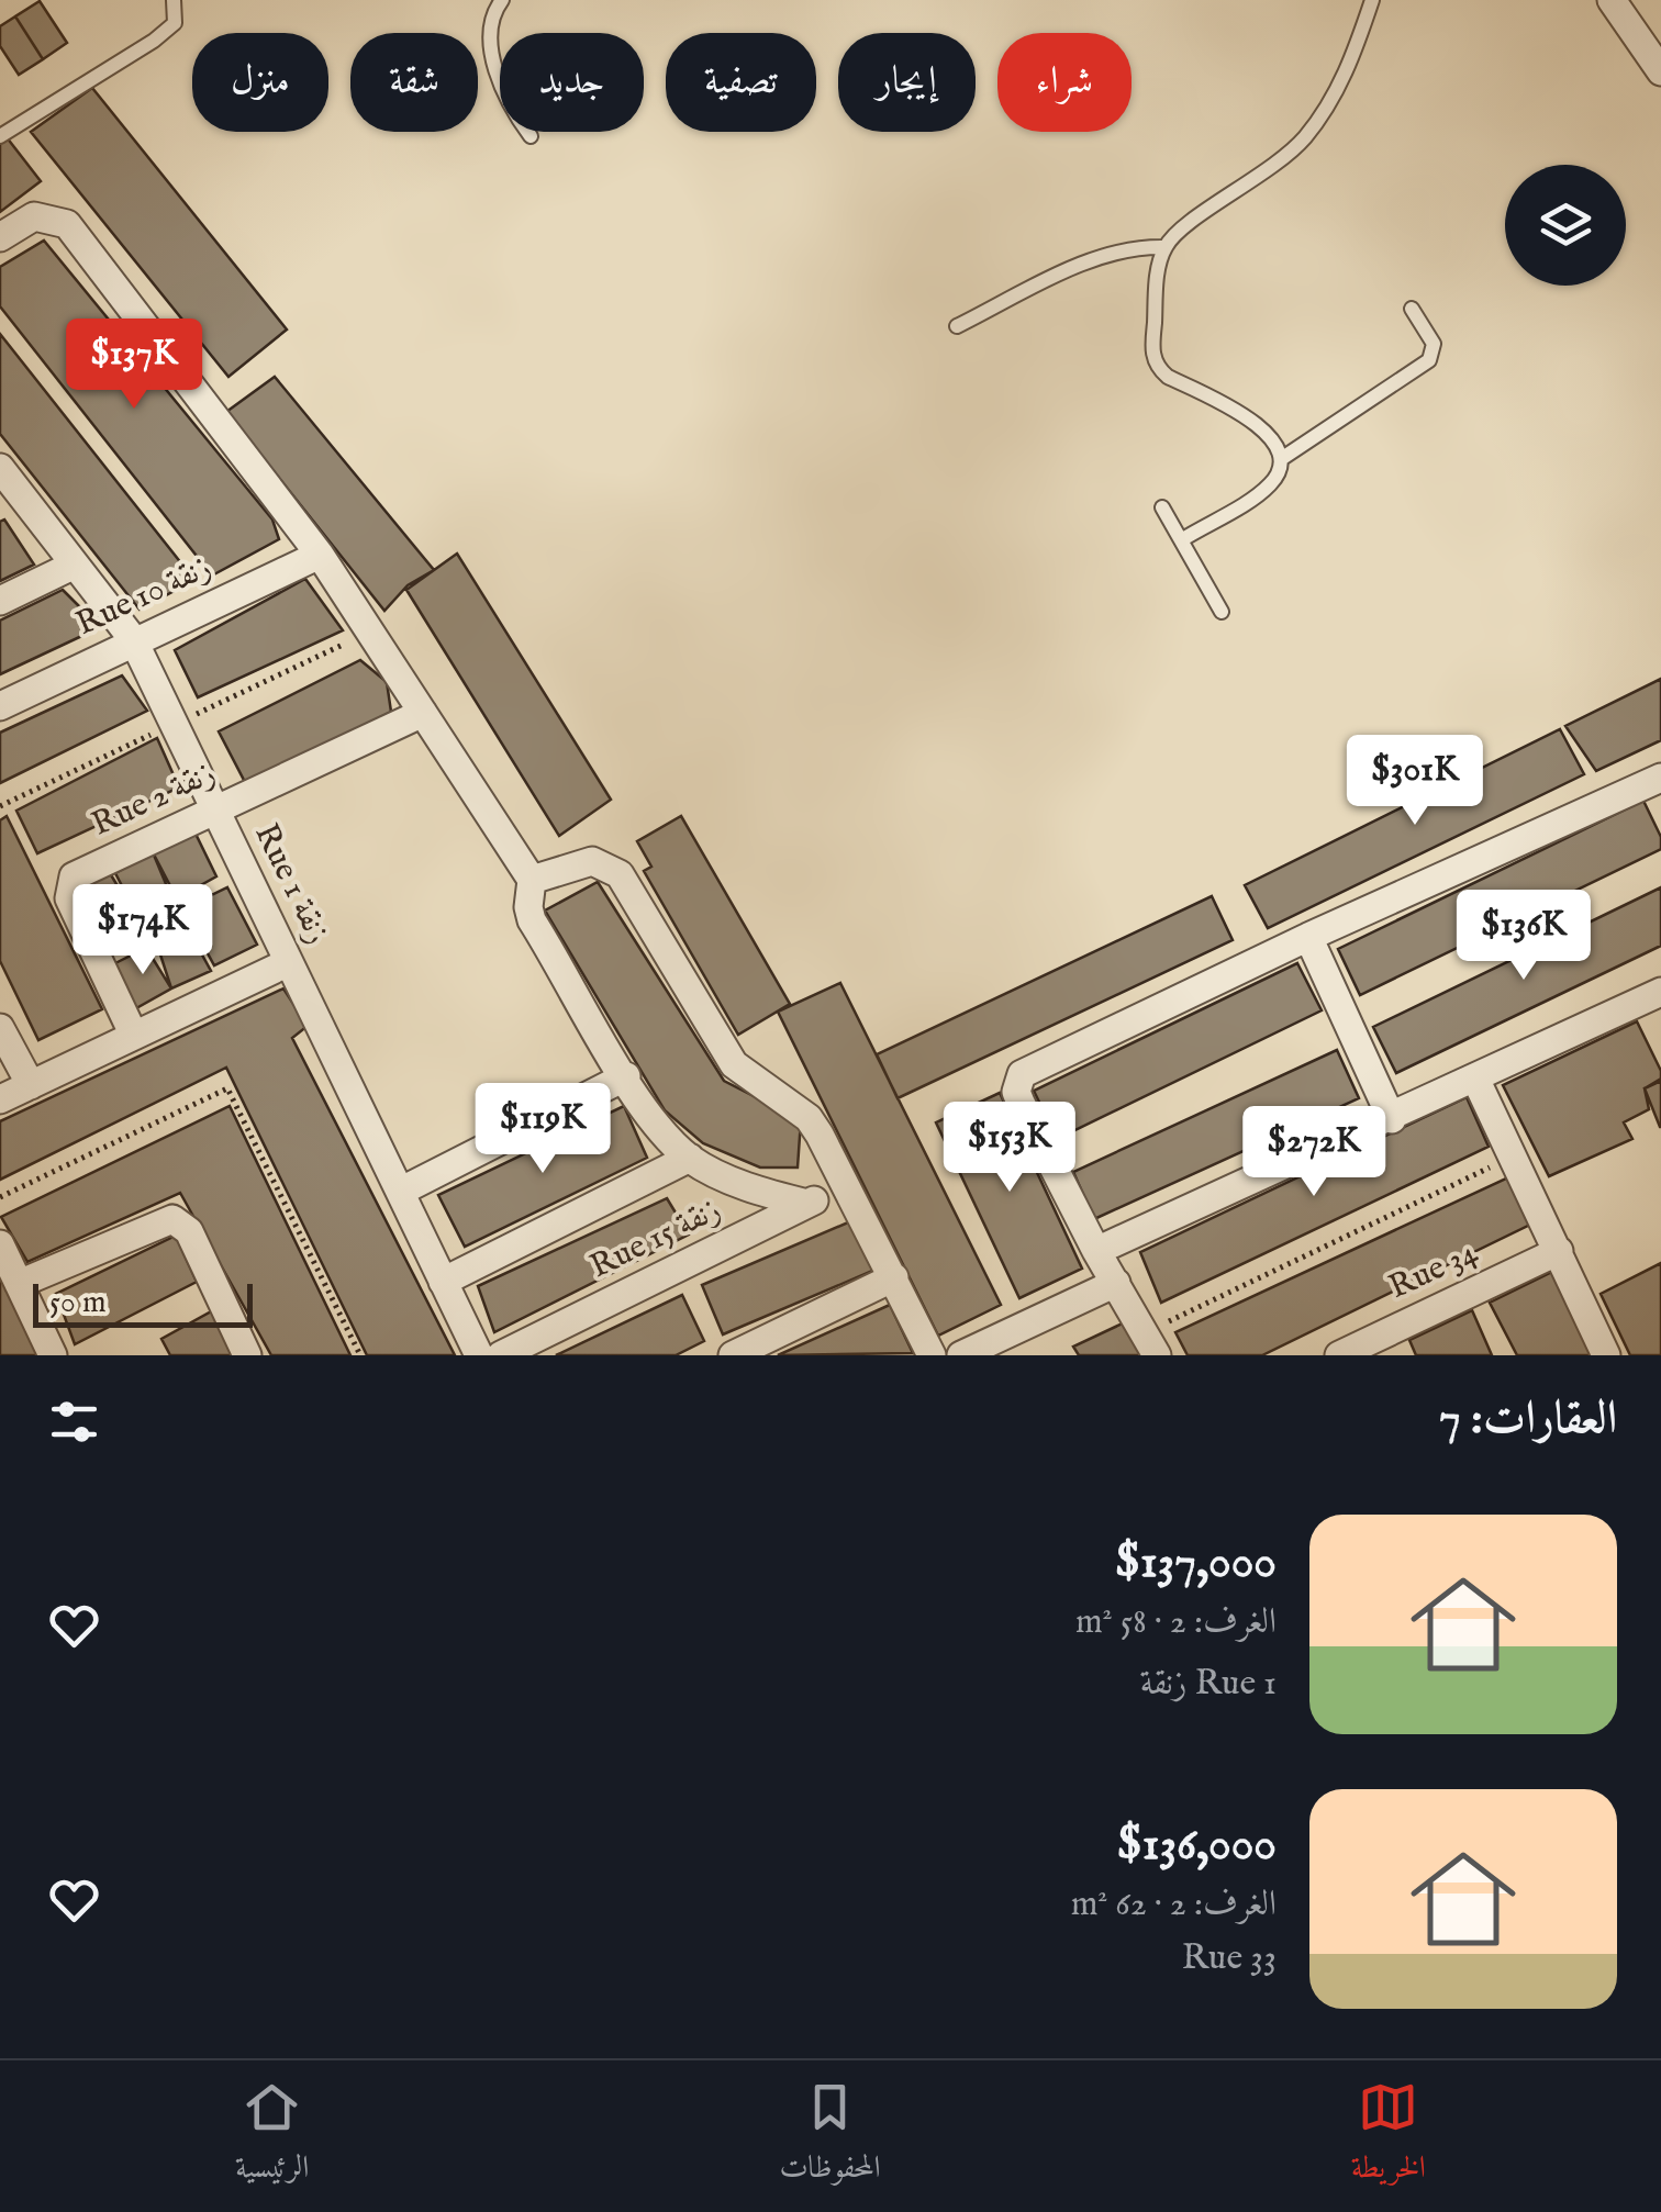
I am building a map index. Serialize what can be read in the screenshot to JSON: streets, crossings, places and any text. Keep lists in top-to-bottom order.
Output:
{
  "streets": {
    "street": [
      "Rue 10 زنقة",
      "Rue 2 زنقة",
      "Rue 1 زنقة",
      "Rue 15 زنقة",
      "Rue 34"
    ]
  },
  "crossings": [
    ["Rue 10 زنقة", "Rue 1 زنقة"],
    ["Rue 2 زنقة", "Rue 1 زنقة"]
  ],
  "scale_bar": "50 m",
  "page": {
    "chip": [
      "شراء",
      "إيجار",
      "تصفية",
      "جديد",
      "شقة",
      "منزل"
    ],
    "price": [
      "$137K",
      "$301K",
      "$174K",
      "$136K",
      "$119K",
      "$153K",
      "$272K"
    ],
    "scale": "50 m",
    "heading": "العقارات: 7",
    "list": [
      {
        "name": "$137,000",
        "note": "الغرف: 2 · 58 m² · Rue 1 زنقة"
      },
      {
        "name": "$136,000",
        "note": "الغرف: 2 · 62 m² · Rue 33"
      }
    ],
    "tabs": ["الخريطة", "المحفوظات", "الرئيسية"]
  }
}
